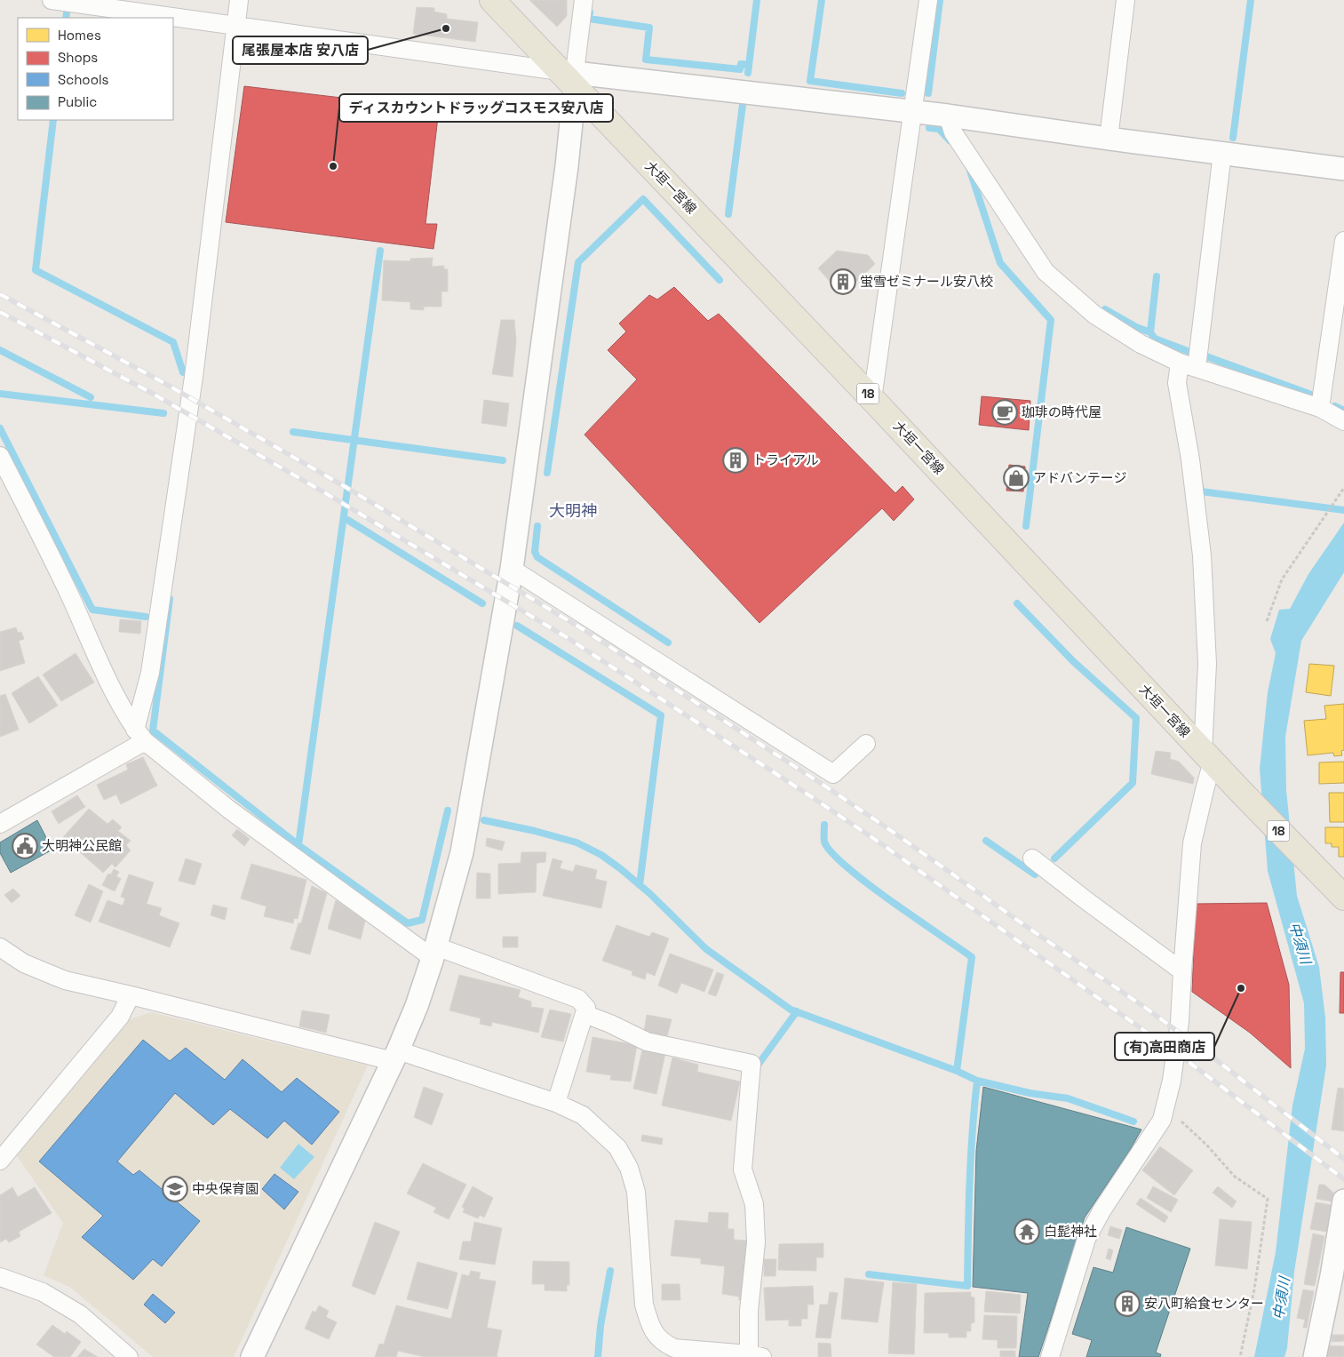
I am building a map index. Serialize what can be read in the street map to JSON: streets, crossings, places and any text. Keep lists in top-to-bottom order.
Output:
{
  "streets": {
    "main road": ["大垣一宮線", "18"]
  },
  "districts": ["大明神"],
  "water": ["中須川"],
  "places": {
    "other": ["尾張屋本店 安八店", "ディスカウントドラッグコスモス安八店", "(有)高田商店"],
    "building": ["蛍雪ゼミナール安八校", "トライアル", "安八町給食センター"],
    "cafe": ["珈琲の時代屋"],
    "shop": ["アドバンテージ"],
    "public building": ["大明神公民館"],
    "school or university": ["中央保育園"],
    "temple": ["白髭神社"]
  },
  "legend": [
    "Homes",
    "Shops",
    "Schools",
    "Public"
  ]
}
